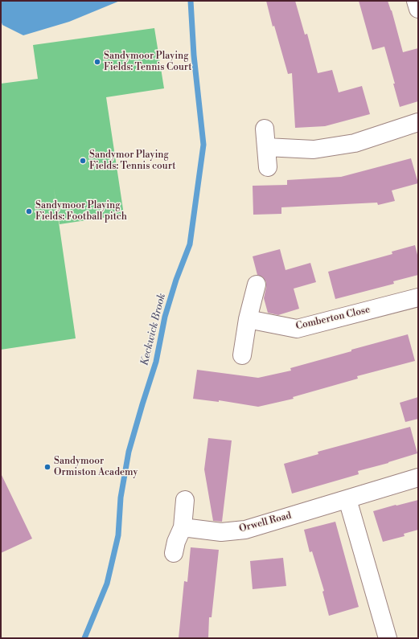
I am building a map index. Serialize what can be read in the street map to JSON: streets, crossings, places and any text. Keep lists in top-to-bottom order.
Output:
{
  "streets": {
    "street": ["Comberton Close", "Orwell Road"]
  },
  "water": ["Keckwick Brook"],
  "places": [
    "Sandymoor Playing Fields: Tennis Court",
    "Sandymor Playing Fields: Tennis court",
    "Sandymoor Playing Fields: Football pitch",
    "Sandymoor Ormiston Academy"
  ]
}
